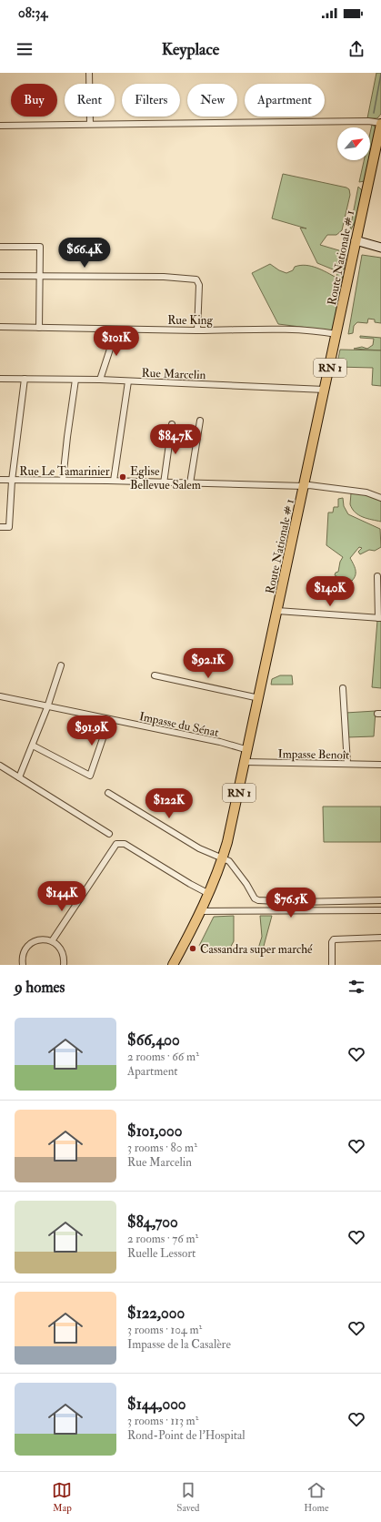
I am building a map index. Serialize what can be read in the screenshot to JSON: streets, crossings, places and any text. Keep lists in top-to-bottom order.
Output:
{
  "streets": {
    "main road": ["Route Nationale # 1", "RN 1"],
    "street": [
      "Rue King",
      "Rue Marcelin",
      "Rue Le Tamarinier",
      "Impasse du Sénat",
      "Impasse Benoît"
    ]
  },
  "crossings": [
    ["Route Nationale # 1", "Rue King"],
    ["Route Nationale # 1", "Rue Marcelin"],
    ["Route Nationale # 1", "Rue Le Tamarinier"],
    ["Route Nationale # 1", "Impasse du Sénat"],
    ["Route Nationale # 1", "Impasse Benoît"]
  ],
  "places": ["Eglise Bellevue Salem", "Cassandra super marché"],
  "north": "top right",
  "page": {
    "status": "08:34",
    "header": "Keyplace",
    "chip": [
      "Buy",
      "Rent",
      "Filters",
      "New",
      "Apartment"
    ],
    "price": [
      "$66.4K",
      "$101K",
      "$84.7K",
      "$140K",
      "$92.1K",
      "$91.9K",
      "$122K",
      "$144K",
      "$76.5K"
    ],
    "heading": "9 homes",
    "list": [
      {
        "name": "$66,400",
        "note": "2 rooms · 66 m² · Apartment"
      },
      {
        "name": "$101,000",
        "note": "3 rooms · 80 m² · Rue Marcelin"
      },
      {
        "name": "$84,700",
        "note": "2 rooms · 76 m² · Ruelle Lessort"
      },
      {
        "name": "$122,000",
        "note": "3 rooms · 104 m² · Impasse de la Casalère"
      },
      {
        "name": "$144,000",
        "note": "3 rooms · 113 m² · Rond-Point de l'Hospital"
      }
    ],
    "tabs": ["Map", "Saved", "Home"]
  }
}
